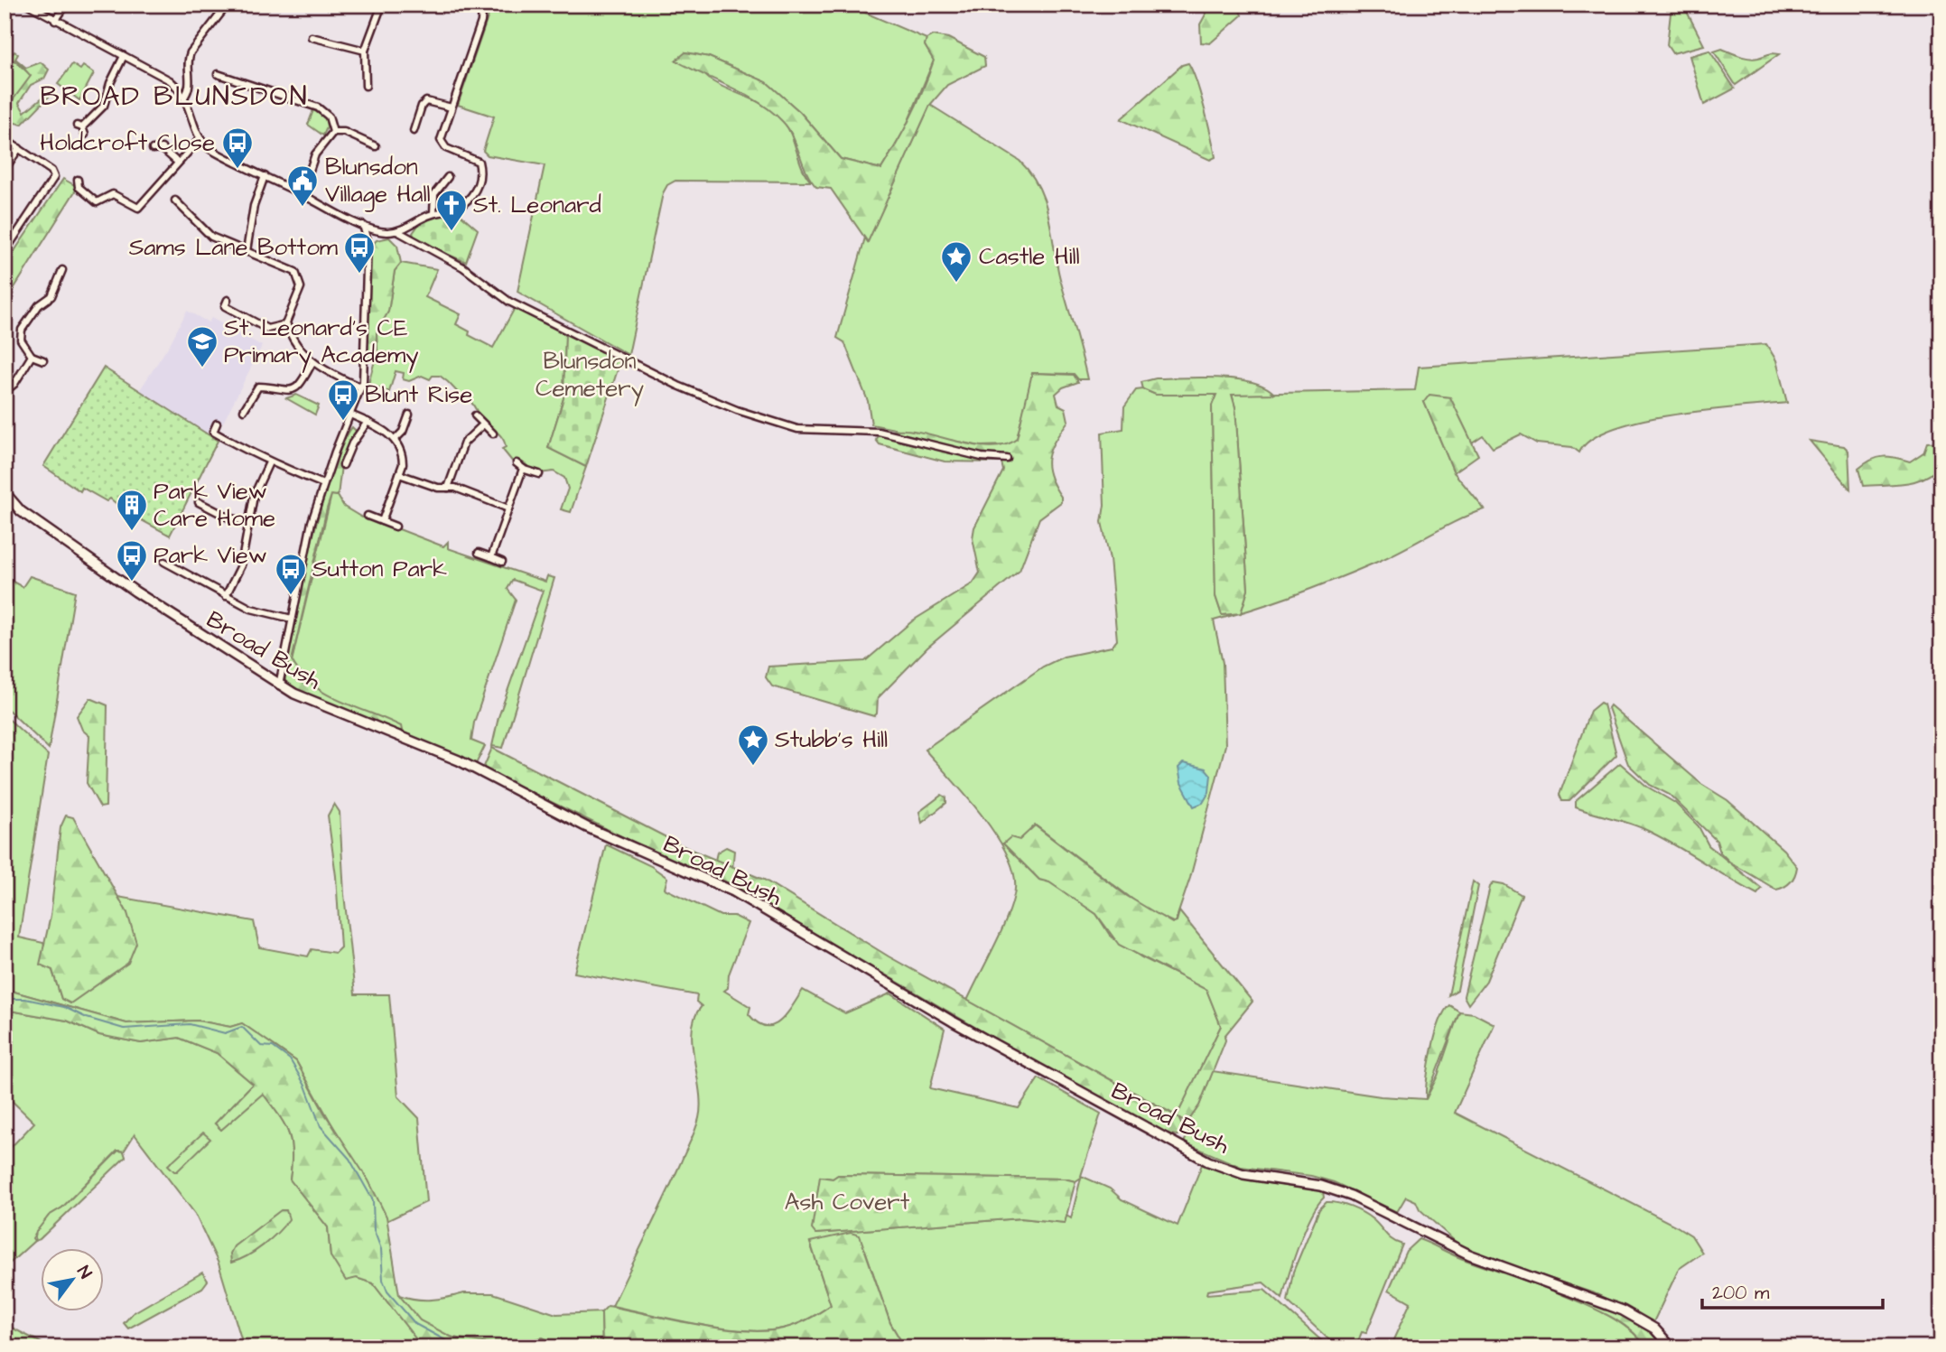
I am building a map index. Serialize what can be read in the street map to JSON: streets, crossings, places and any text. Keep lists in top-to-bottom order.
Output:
{
  "streets": {
    "main road": ["Broad Bush"]
  },
  "districts": ["BROAD BLUNSDON"],
  "parks": ["Blunsdon Cemetery", "Ash Covert"],
  "places": {
    "bus stop": [
      "Holdcroft Close",
      "Sams Lane Bottom",
      "Blunt Rise",
      "Park View",
      "Sutton Park"
    ],
    "public building": ["Blunsdon Village Hall"],
    "church": ["St. Leonard"],
    "place": ["Castle Hill", "Stubb's Hill"],
    "school or university": ["St. Leonard's CE Primary Academy"],
    "building": ["Park View Care Home"]
  },
  "scale_bar": "200 m",
  "north": "top right"
}
